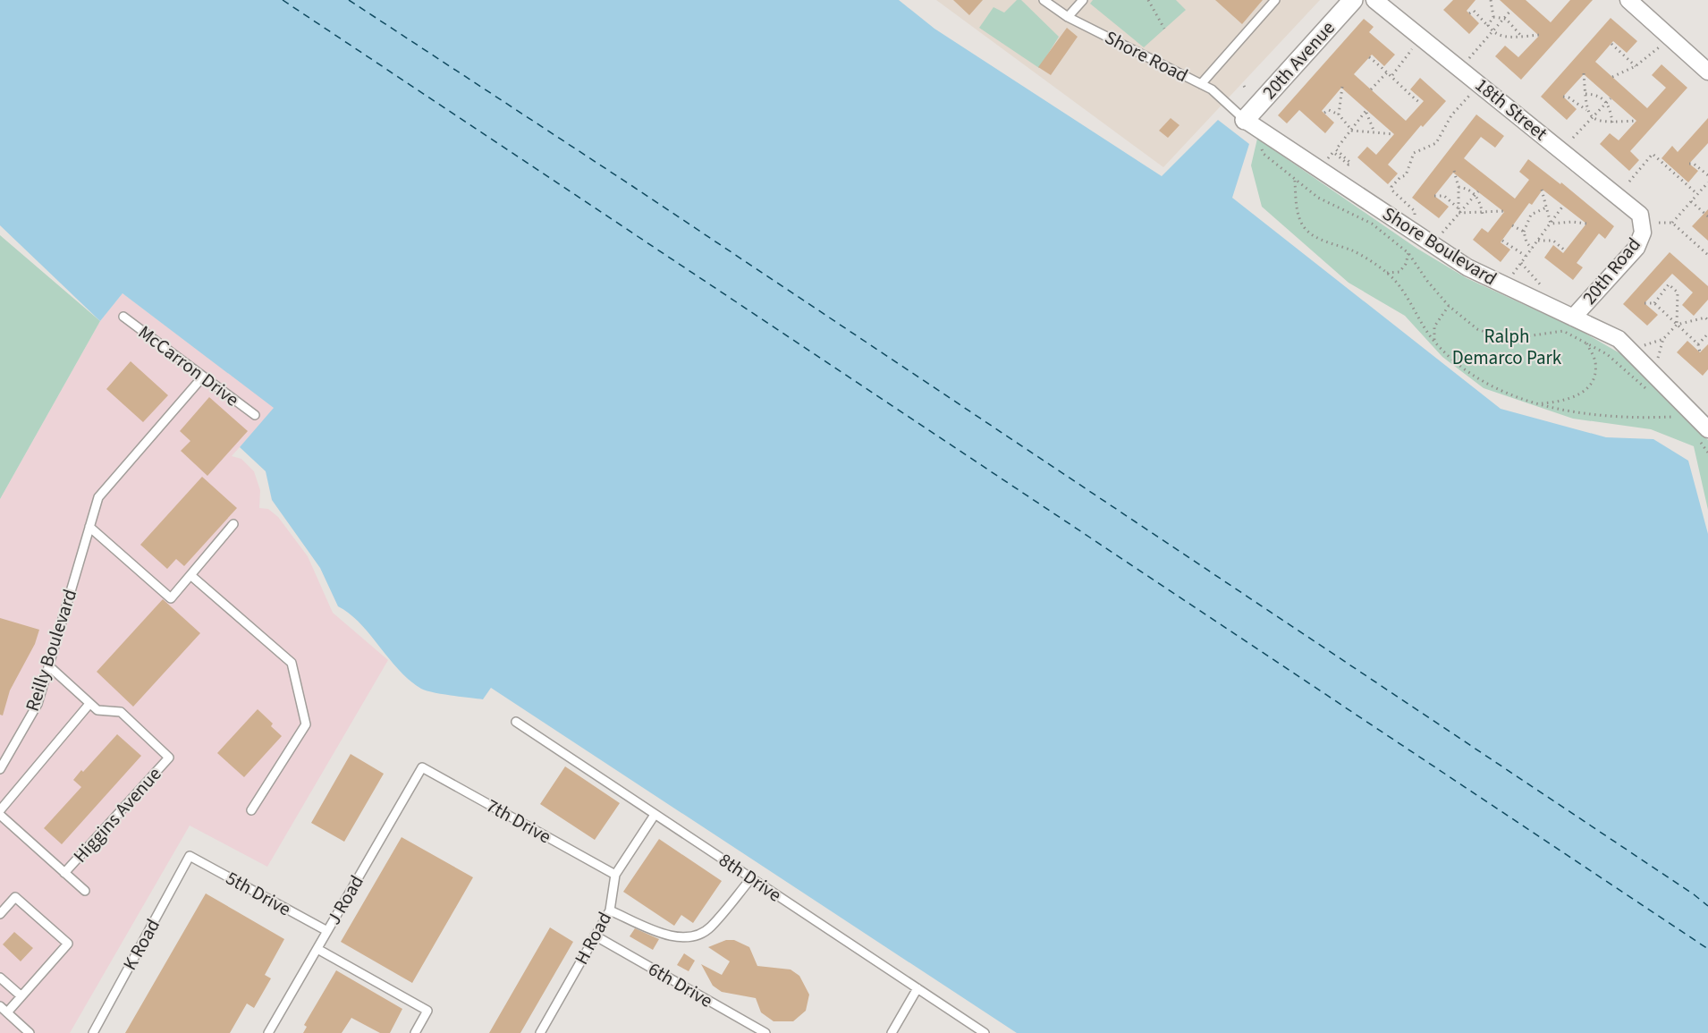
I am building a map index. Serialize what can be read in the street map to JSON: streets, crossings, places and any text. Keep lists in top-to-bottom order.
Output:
{
  "streets": {
    "street": [
      "20th Avenue",
      "18th Street",
      "Shore Boulevard",
      "20th Road"
    ],
    "lane": [
      "Shore Road",
      "McCarron Drive",
      "Reilly Boulevard",
      "Higgins Avenue",
      "7th Drive",
      "8th Drive",
      "5th Drive",
      "J Road",
      "H Road",
      "K Road",
      "6th Drive"
    ]
  },
  "crossings": [
    ["Shore Road", "20th Avenue"],
    ["Shore Road", "Shore Boulevard"],
    ["20th Avenue", "Shore Boulevard"],
    ["18th Street", "20th Road"],
    ["Shore Boulevard", "20th Road"],
    ["McCarron Drive", "Reilly Boulevard"],
    ["7th Drive", "J Road"],
    ["7th Drive", "H Road"],
    ["8th Drive", "H Road"],
    ["5th Drive", "J Road"],
    ["5th Drive", "K Road"],
    ["H Road", "6th Drive"]
  ],
  "parks": ["Ralph Demarco Park"]
}
